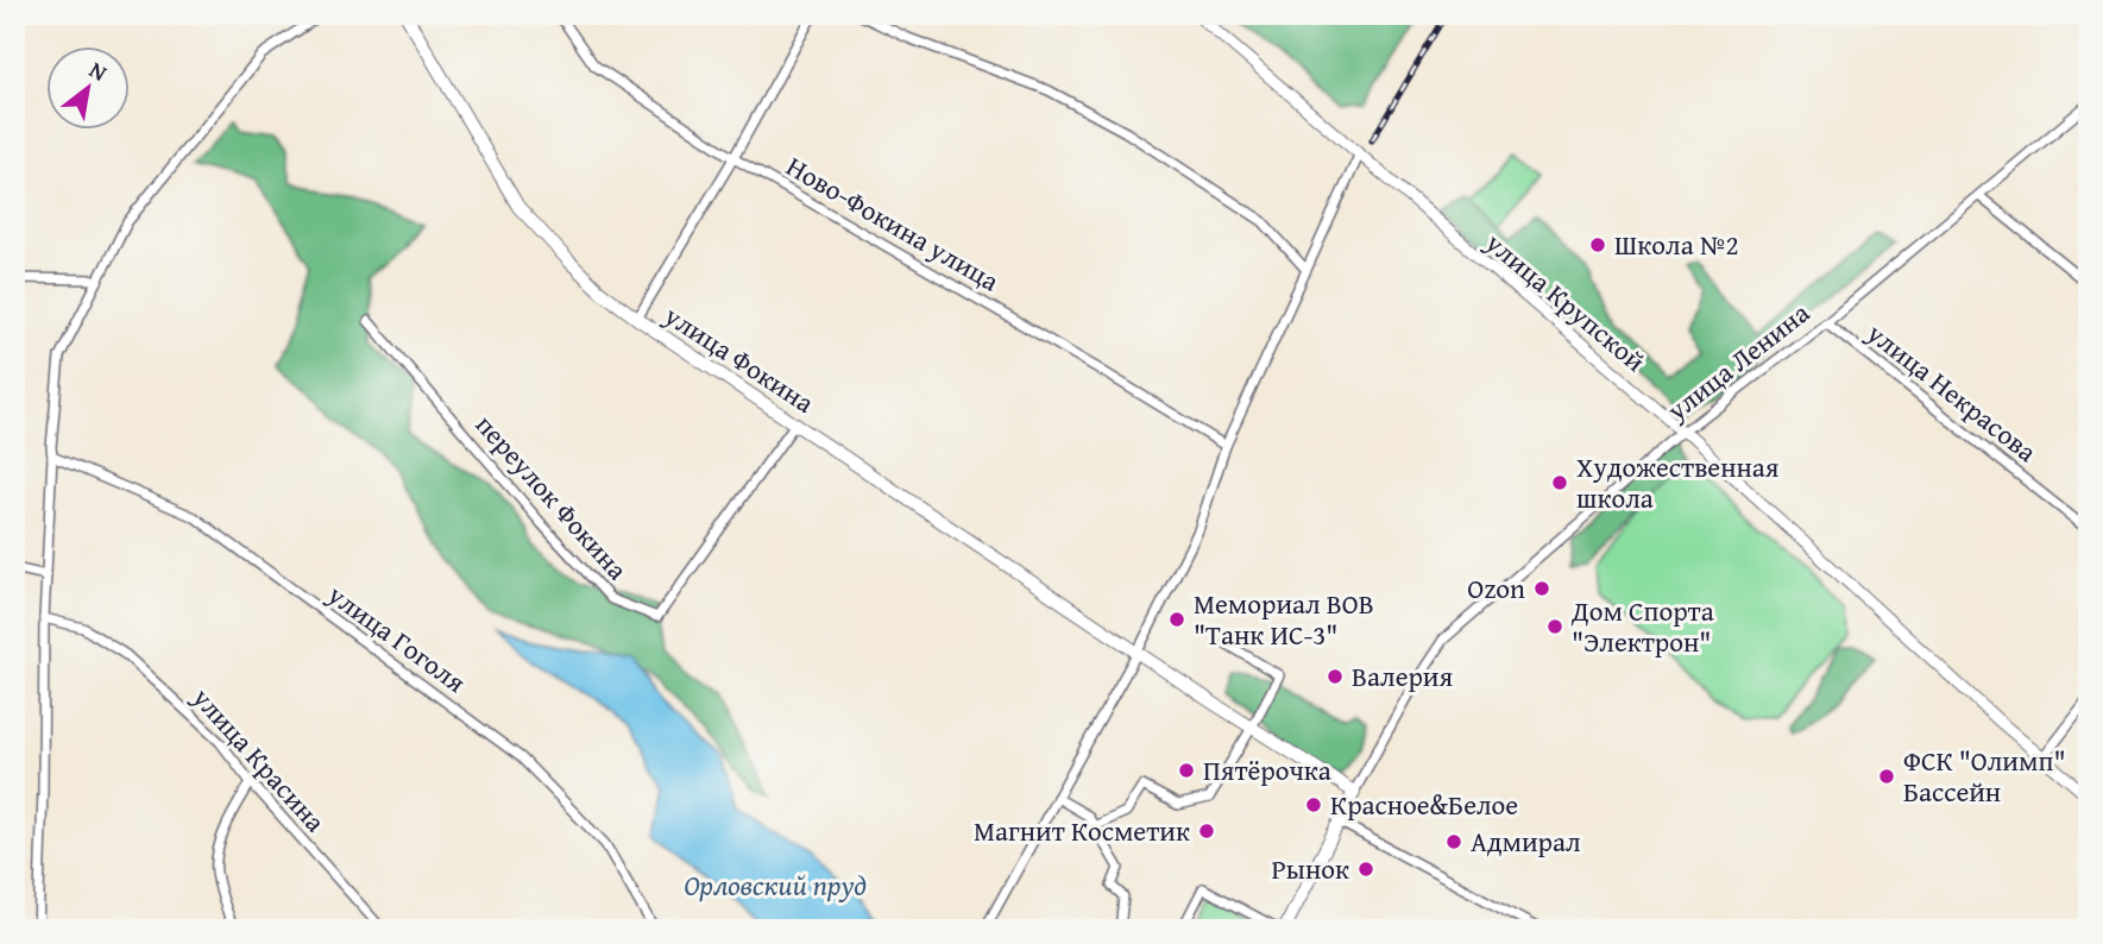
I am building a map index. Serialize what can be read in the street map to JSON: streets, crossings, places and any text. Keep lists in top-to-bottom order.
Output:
{
  "streets": {
    "main road": ["улица Фокина", "улица Ленина"],
    "street": [
      "Ново-Фокина улица",
      "улица Крупской",
      "улица Некрасова",
      "переулок Фокина",
      "улица Гоголя",
      "улица Красина"
    ]
  },
  "crossings": [
    ["улица Крупской", "улица Ленина"],
    ["улица Фокина", "улица Ленина"],
    ["улица Фокина", "переулок Фокина"],
    ["улица Ленина", "улица Некрасова"]
  ],
  "water": ["Орловский пруд"],
  "places": [
    "Школа №2",
    "Художественная школа",
    "Ozon",
    "Мемориал ВОВ \"Танк ИС-3\"",
    "Дом Спорта \"Электрон\"",
    "Валерия",
    "Пятёрочка",
    "ФСК \"Олимп\" Бассейн",
    "Красное&Белое",
    "Магнит Косметик",
    "Адмирал",
    "Рынок"
  ],
  "north": "top right"
}
